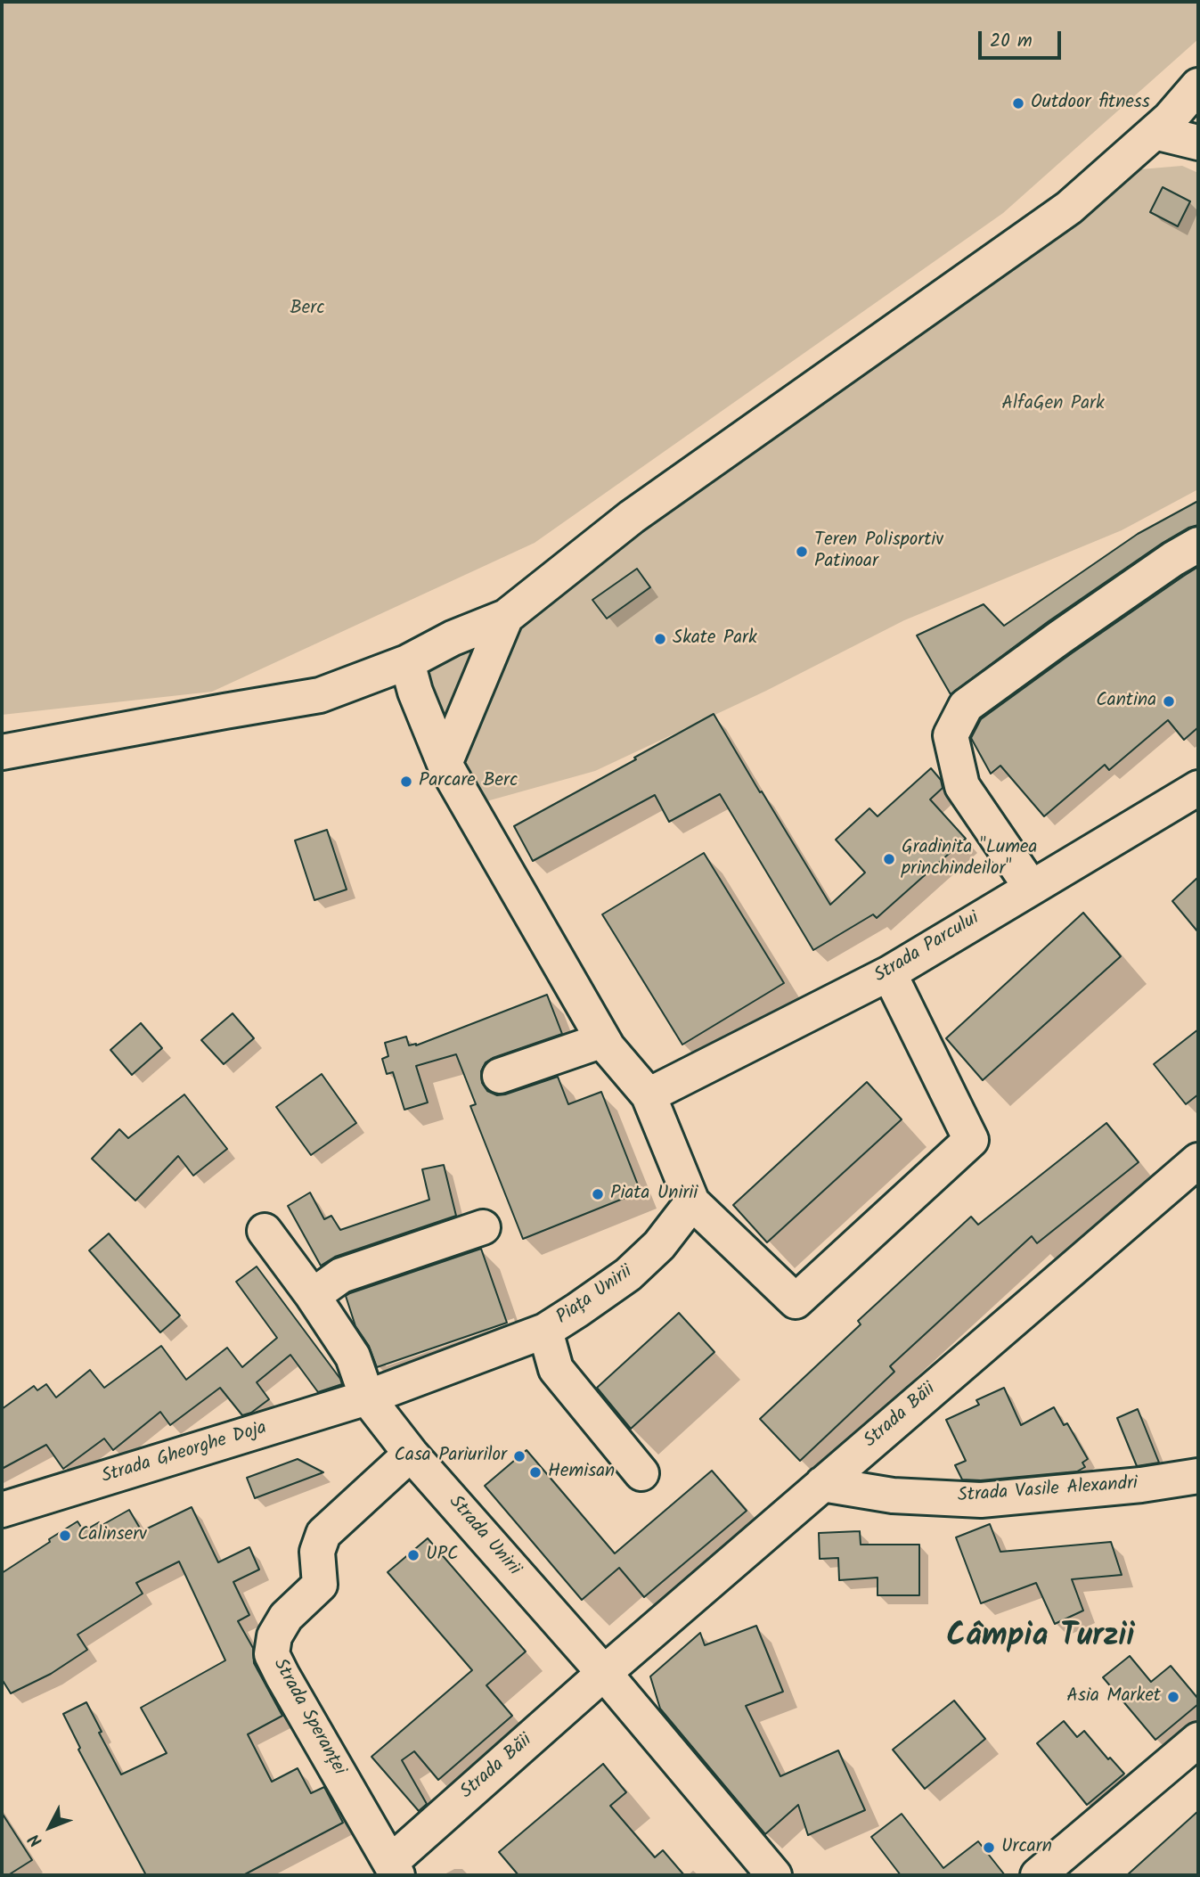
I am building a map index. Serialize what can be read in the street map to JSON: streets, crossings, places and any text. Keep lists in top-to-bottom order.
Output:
{
  "streets": {
    "street": [
      "Strada Parcului",
      "Piața Unirii",
      "Strada Băii",
      "Strada Gheorghe Doja",
      "Strada Vasile Alexandri",
      "Strada Unirii",
      "Strada Speranței"
    ]
  },
  "crossings": [
    ["Piața Unirii", "Strada Gheorghe Doja"],
    ["Piața Unirii", "Strada Unirii"],
    ["Strada Băii", "Strada Vasile Alexandri"],
    ["Strada Băii", "Strada Unirii"],
    ["Strada Băii", "Strada Speranței"],
    ["Strada Gheorghe Doja", "Strada Unirii"],
    ["Strada Unirii", "Strada Speranței"]
  ],
  "districts": ["Câmpia Turzii"],
  "parks": ["Berc", "AlfaGen Park"],
  "places": [
    "Outdoor fitness",
    "Teren Polisportiv Patinoar",
    "Skate Park",
    "Cantina",
    "Parcare Berc",
    "Gradinita \"Lumea princhindeilor\"",
    "Piata Unirii",
    "Casa Pariurilor",
    "Hemisan",
    "Calinserv",
    "UPC",
    "Asia Market",
    "Urcarn"
  ],
  "scale_bar": "20 m",
  "north": "bottom left"
}
